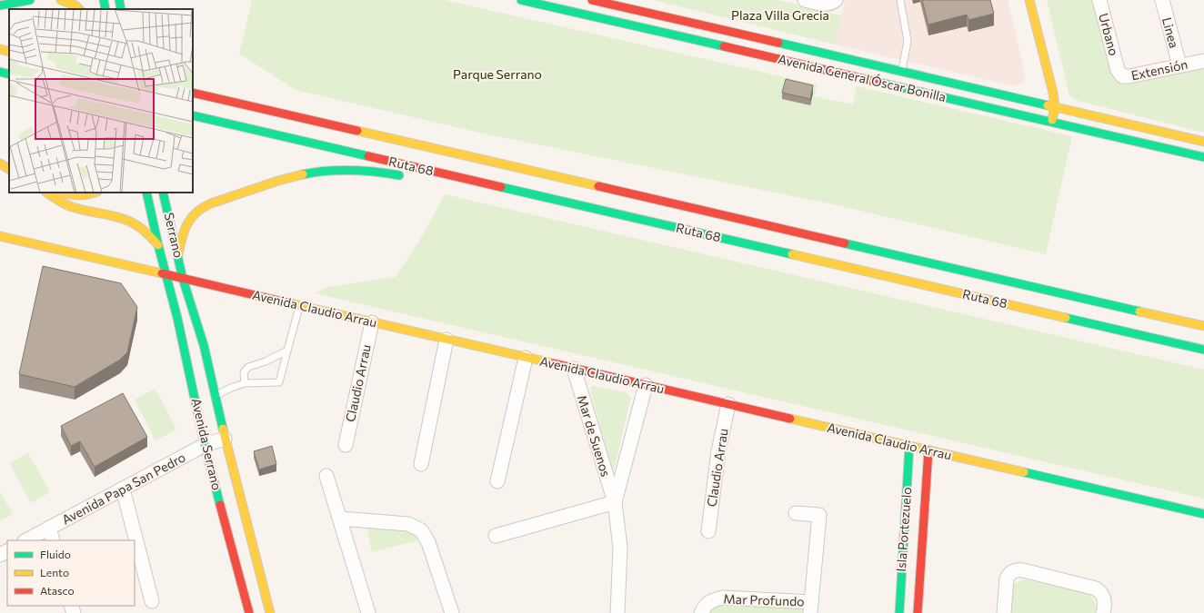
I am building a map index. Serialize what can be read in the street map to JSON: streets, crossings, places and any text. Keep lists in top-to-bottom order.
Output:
{
  "streets": {
    "main road": [
      "Avenida General Óscar Bonilla",
      "Ruta 68",
      "Serrano",
      "Avenida Claudio Arrau",
      "Avenida Serrano",
      "Isla Portezuelo"
    ],
    "street": [
      "Linea",
      "Urbano",
      "Extensión",
      "Claudio Arrau",
      "Mar de Suenos",
      "Avenida Papa San Pedro",
      "Mar Profundo"
    ]
  },
  "crossings": [
    ["Linea", "Extensión"],
    ["Urbano", "Extensión"],
    ["Serrano", "Avenida Claudio Arrau"],
    ["Serrano", "Avenida Serrano"],
    ["Avenida Claudio Arrau", "Claudio Arrau"],
    ["Avenida Claudio Arrau", "Mar de Suenos"],
    ["Avenida Claudio Arrau", "Avenida Serrano"],
    ["Avenida Claudio Arrau", "Isla Portezuelo"],
    ["Avenida Serrano", "Avenida Papa San Pedro"]
  ],
  "parks": ["Plaza Villa Grecia", "Parque Serrano"],
  "legend": ["Fluido", "Lento", "Atasco"]
}
